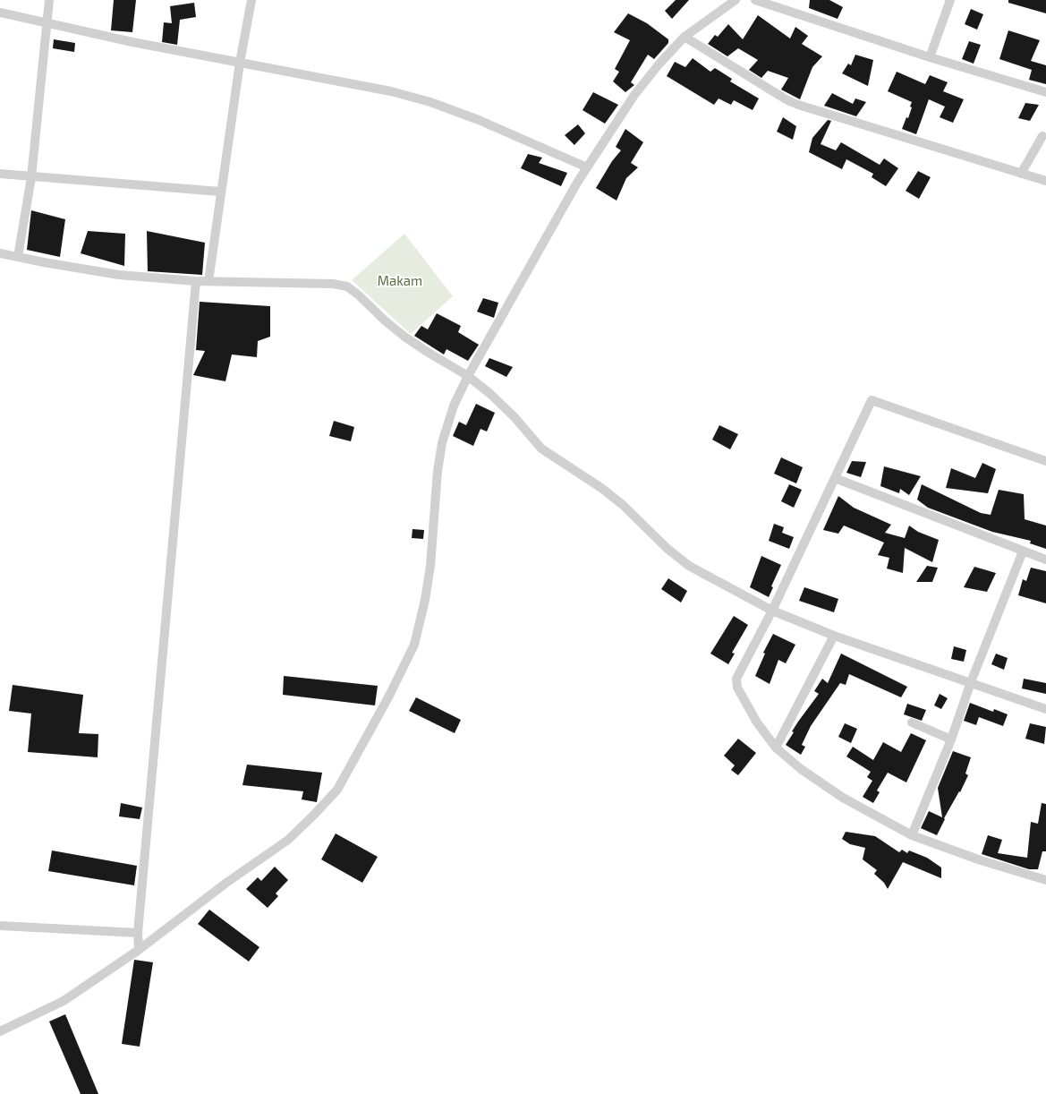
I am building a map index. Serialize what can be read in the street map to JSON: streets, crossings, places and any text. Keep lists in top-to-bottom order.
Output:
{
  "parks": ["Makam"]
}
